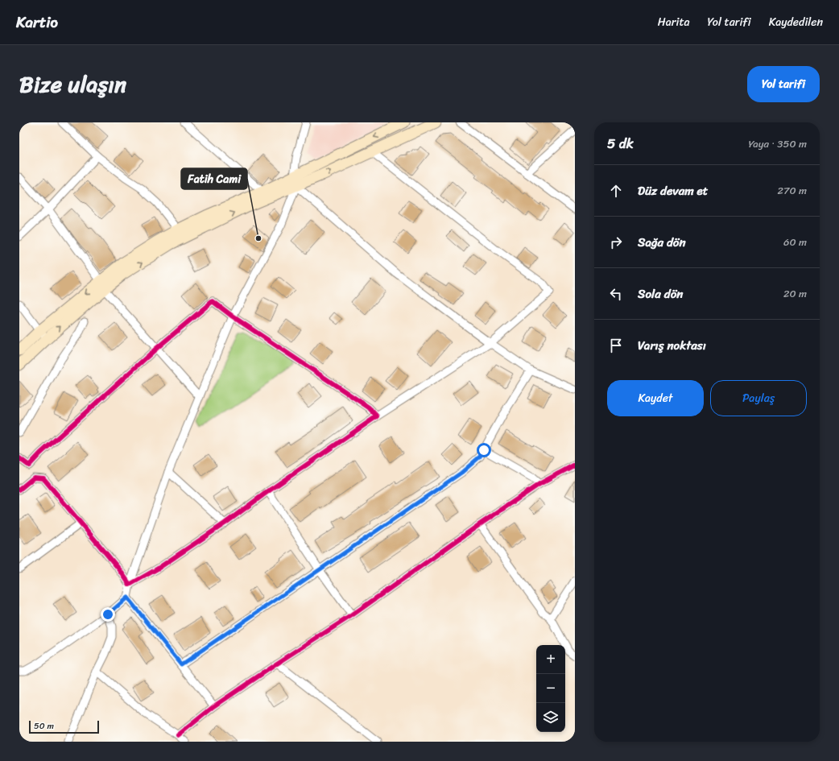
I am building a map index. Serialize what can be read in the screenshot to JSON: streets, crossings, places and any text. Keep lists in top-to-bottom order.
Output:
{
  "places": ["Fatih Cami"],
  "scale_bar": "50 m",
  "page": {
    "header": "Kartio",
    "nav": ["Harita", "Yol tarifi", "Kaydedilen"],
    "title": "Bize ulaşın",
    "buttons": [
      "Yol tarifi",
      ["Kaydet", "Paylaş"]
    ],
    "heading": ["5 dk", "Yaya · 350 m"],
    "list": [
      ["Düz devam et", "270 m"],
      ["Sağa dön", "60 m"],
      ["Sola dön", "20 m"],
      "Varış noktası"
    ],
    "map_buttons": ["+", "−"],
    "scale": "50 m"
  }
}
